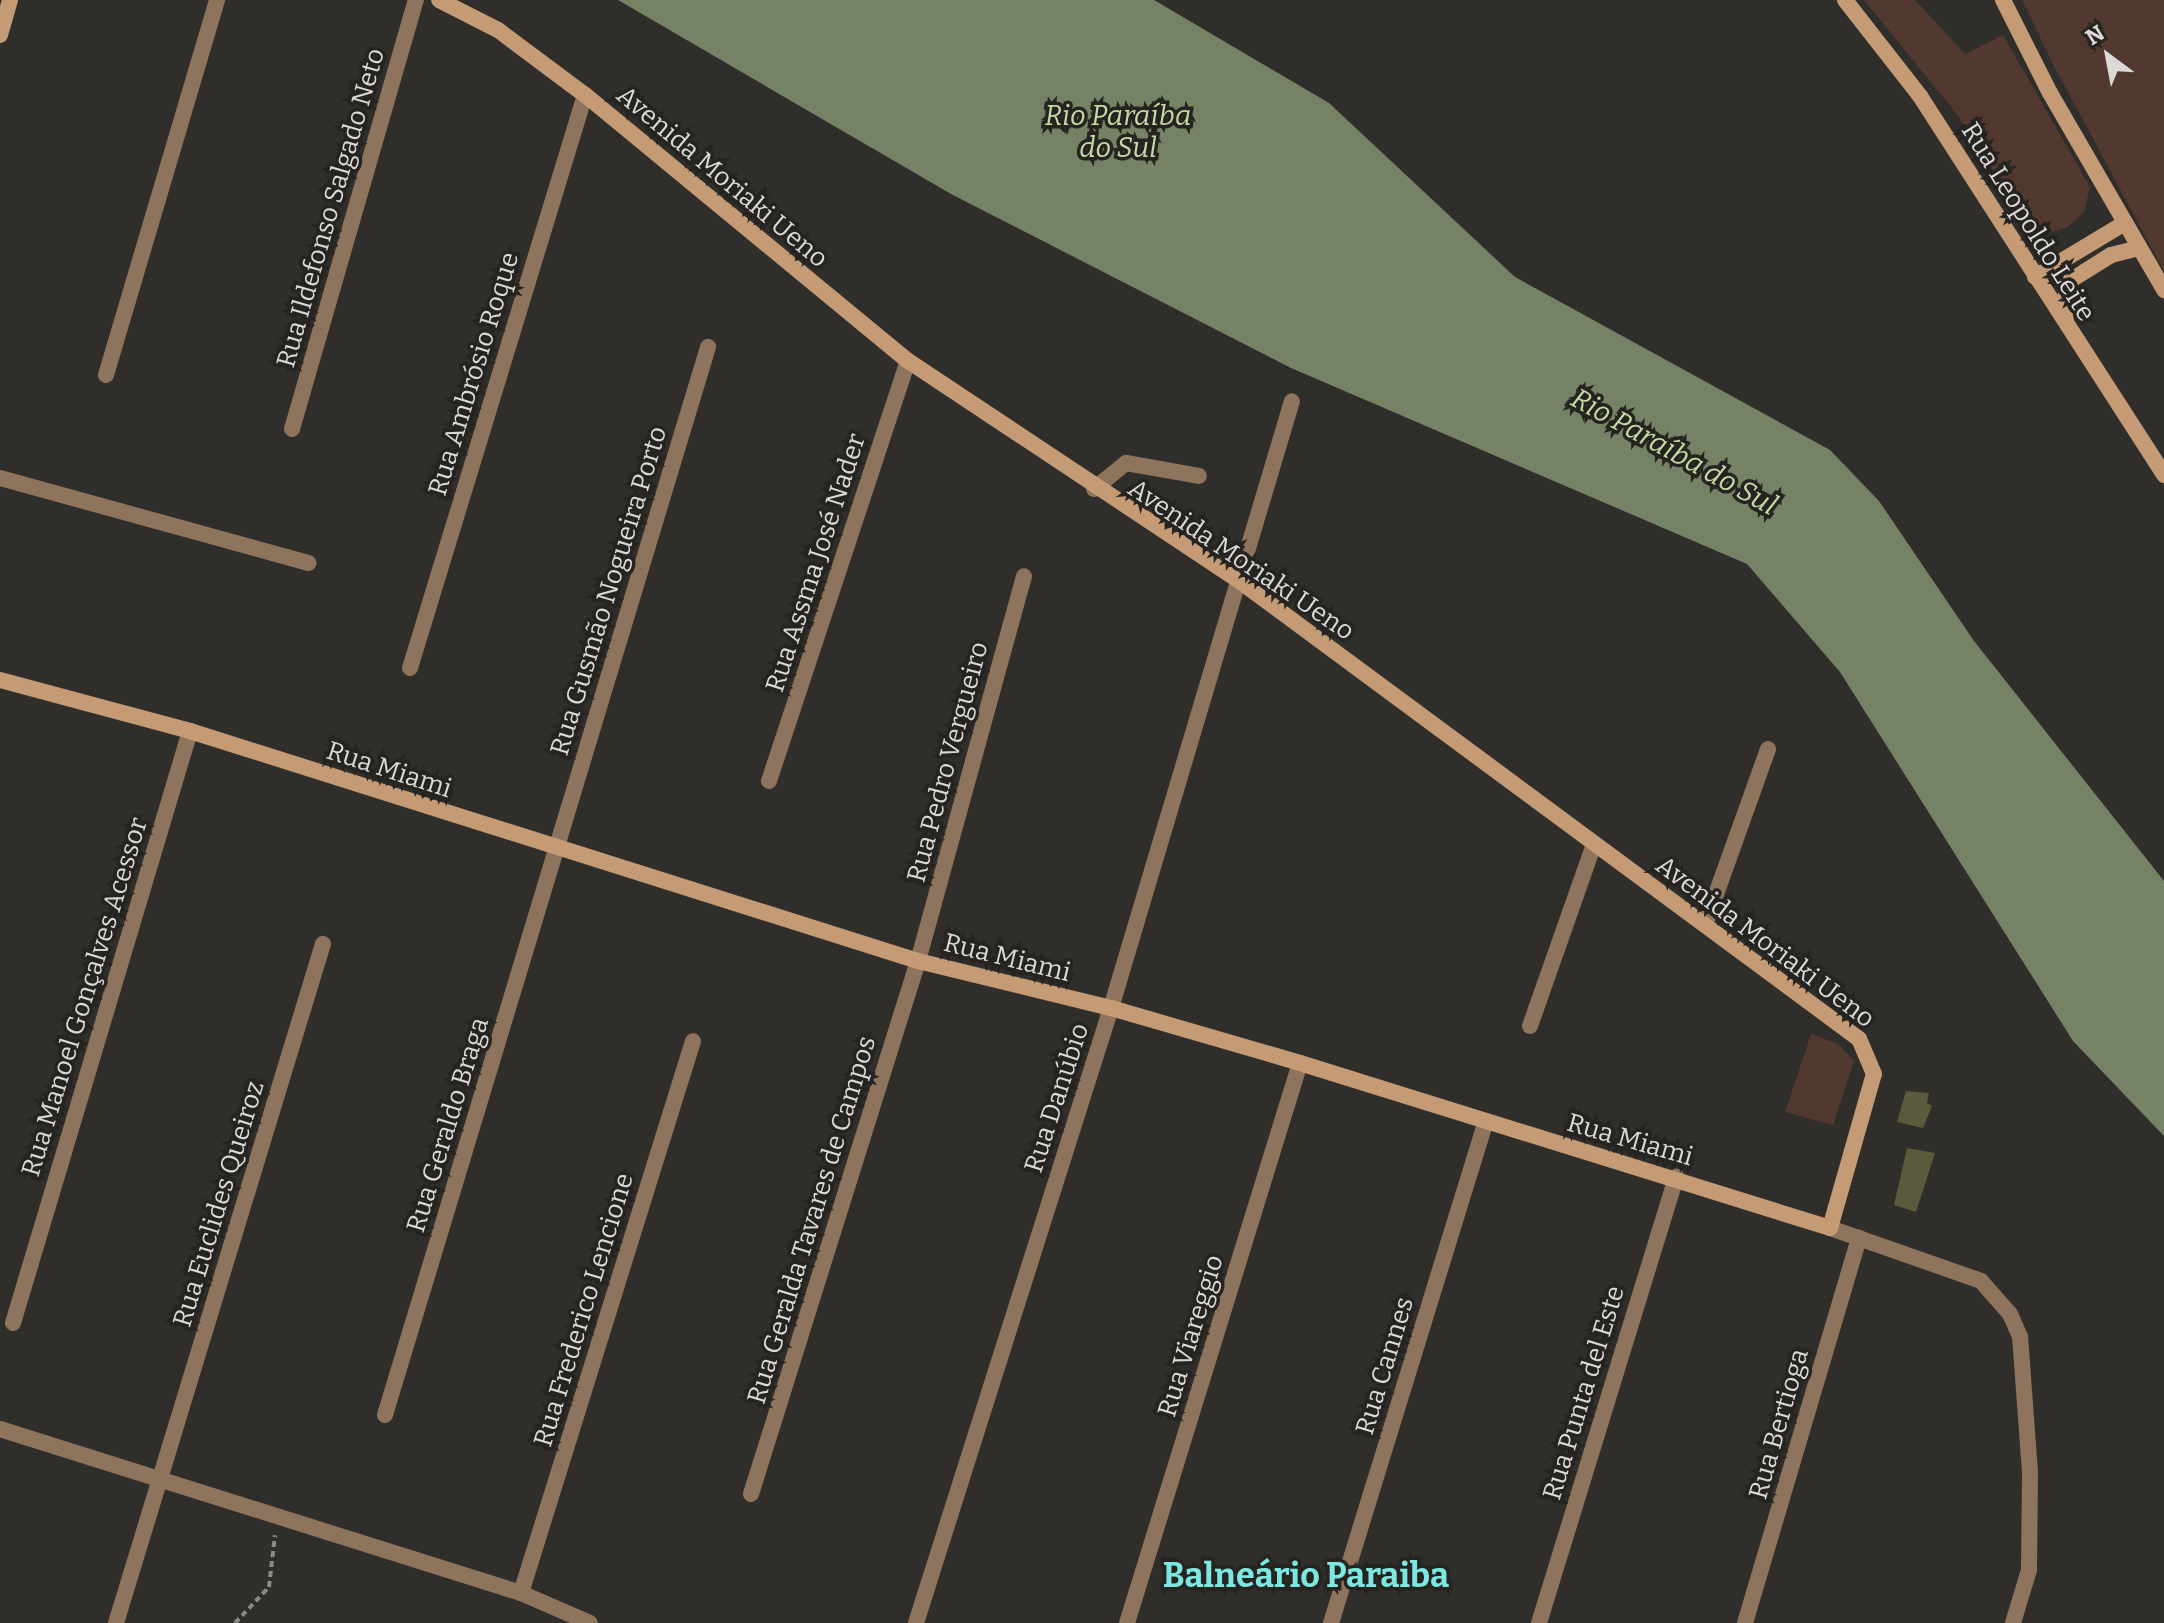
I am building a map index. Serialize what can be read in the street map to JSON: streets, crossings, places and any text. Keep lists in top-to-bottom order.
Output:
{
  "streets": {
    "street": [
      "Avenida Moriaki Ueno",
      "Rua Ildefonso Salgado Neto",
      "Rua Leopoldo Leite",
      "Rua Ambrósio Roque",
      "Rua Assma José Nader",
      "Rua Gusmão Nogueira Porto",
      "Rua Pedro Vergueiro",
      "Rua Miami",
      "Rua Manoel Gonçalves Acessor",
      "Rua Danúbio",
      "Rua Geraldo Braga",
      "Rua Euclides Queiroz",
      "Rua Geralda Tavares de Campos",
      "Rua Frederico Lencione",
      "Rua Viareggio",
      "Rua Cannes",
      "Rua Punta del Este",
      "Rua Bertioga"
    ]
  },
  "crossings": [
    ["Avenida Moriaki Ueno", "Rua Ambrósio Roque"],
    ["Avenida Moriaki Ueno", "Rua Assma José Nader"],
    ["Avenida Moriaki Ueno", "Rua Miami"],
    ["Avenida Moriaki Ueno", "Rua Danúbio"],
    ["Rua Gusmão Nogueira Porto", "Rua Miami"],
    ["Rua Gusmão Nogueira Porto", "Rua Geraldo Braga"],
    ["Rua Pedro Vergueiro", "Rua Miami"],
    ["Rua Pedro Vergueiro", "Rua Geralda Tavares de Campos"],
    ["Rua Miami", "Rua Manoel Gonçalves Acessor"],
    ["Rua Miami", "Rua Danúbio"],
    ["Rua Miami", "Rua Geraldo Braga"],
    ["Rua Miami", "Rua Geralda Tavares de Campos"],
    ["Rua Miami", "Rua Viareggio"],
    ["Rua Miami", "Rua Cannes"],
    ["Rua Miami", "Rua Punta del Este"],
    ["Rua Miami", "Rua Bertioga"]
  ],
  "districts": ["Balneário Paraiba"],
  "water": ["Rio Paraíba do Sul"],
  "north": "top left"
}
